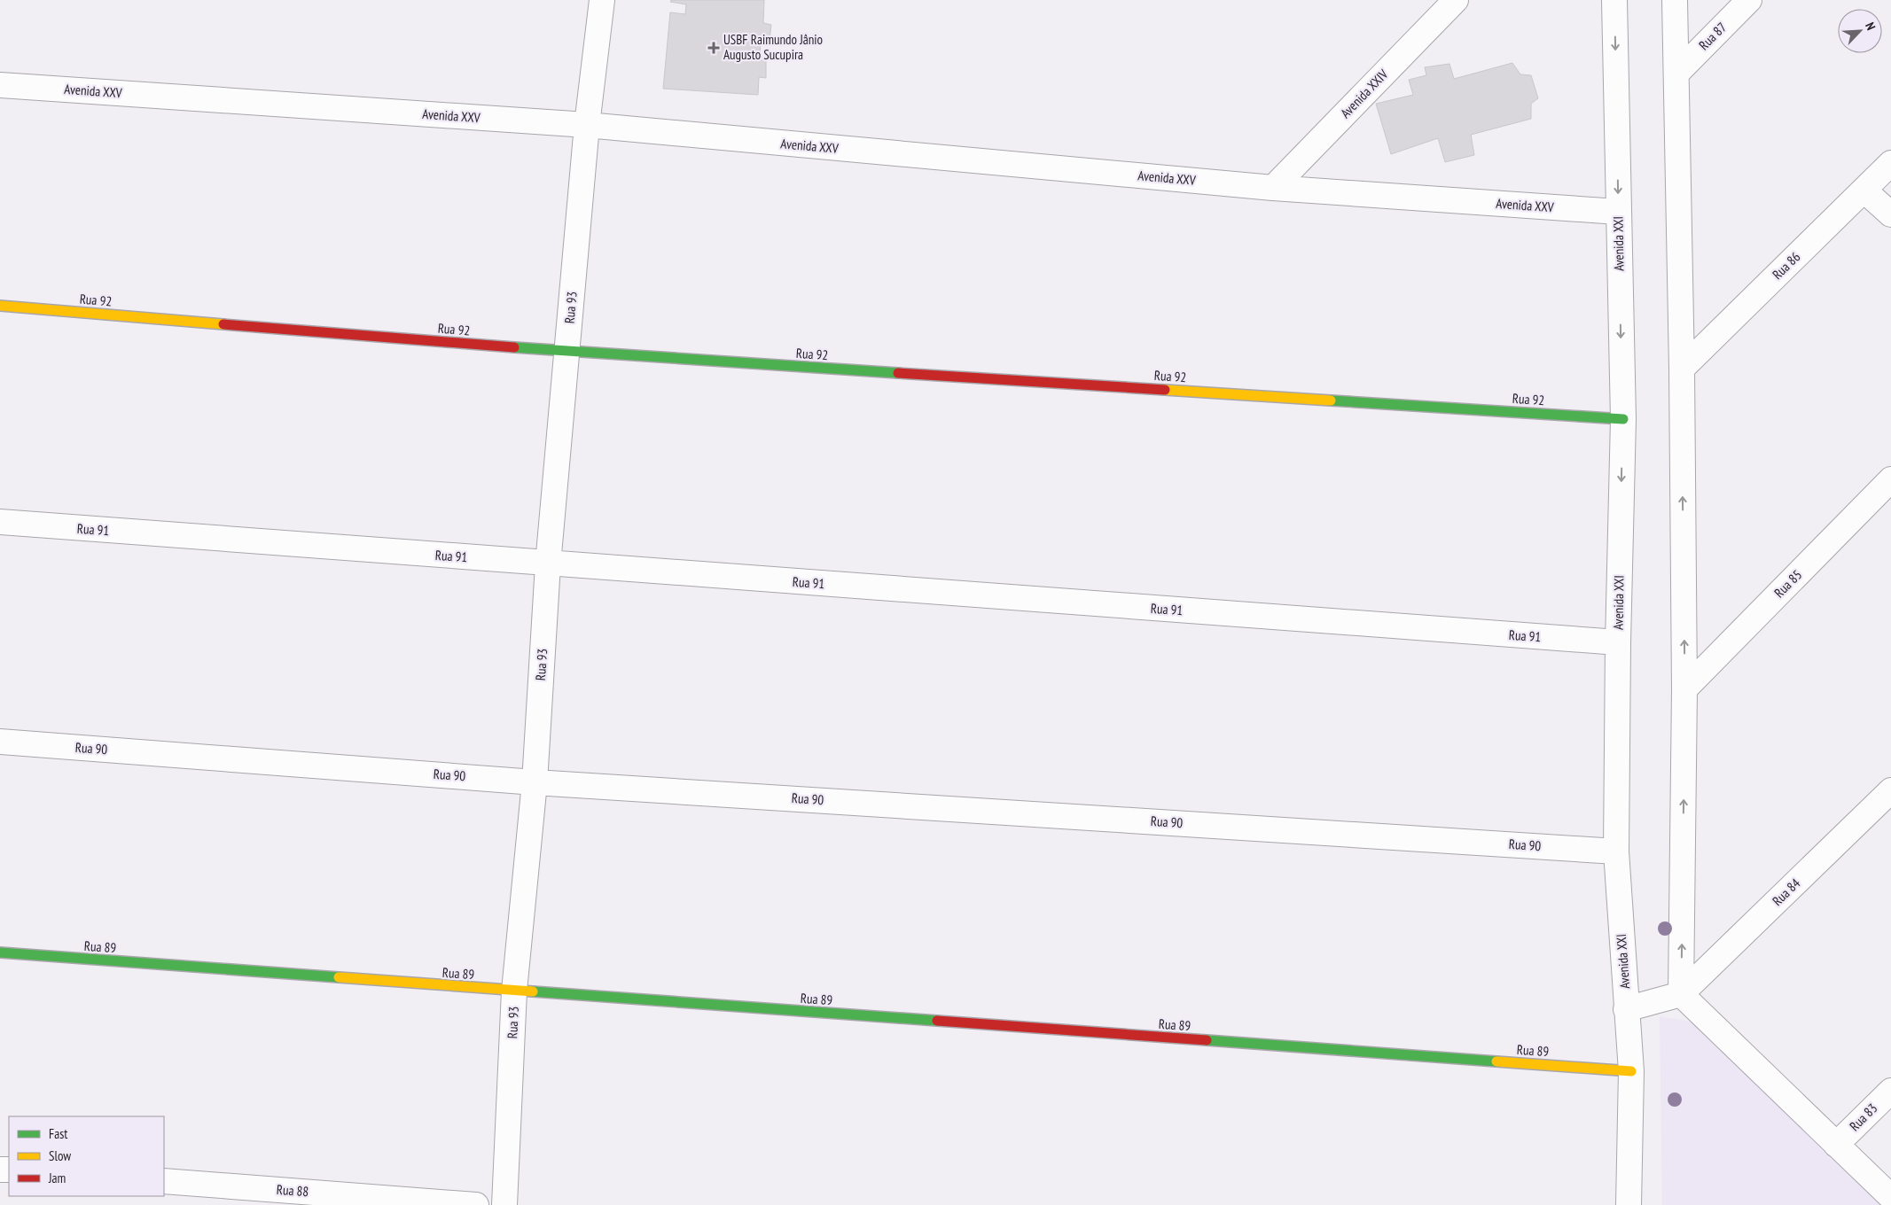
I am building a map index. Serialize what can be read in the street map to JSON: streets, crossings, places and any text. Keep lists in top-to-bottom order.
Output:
{
  "streets": {
    "street": [
      "Rua 87",
      "Avenida XXV",
      "Avenida XXIV",
      "Avenida XXI",
      "Rua 86",
      "Rua 92",
      "Rua 93",
      "Rua 91",
      "Rua 85",
      "Rua 90",
      "Rua 84",
      "Rua 89",
      "Rua 83",
      "Rua 88"
    ]
  },
  "crossings": [
    ["Avenida XXV", "Avenida XXIV"],
    ["Avenida XXV", "Avenida XXI"],
    ["Avenida XXV", "Rua 93"],
    ["Avenida XXI", "Rua 92"],
    ["Avenida XXI", "Rua 91"],
    ["Avenida XXI", "Rua 90"],
    ["Avenida XXI", "Rua 89"],
    ["Rua 92", "Rua 93"],
    ["Rua 93", "Rua 91"],
    ["Rua 93", "Rua 90"],
    ["Rua 93", "Rua 89"]
  ],
  "places": {
    "health": ["USBF Raimundo Jânio Augusto Sucupira"]
  },
  "legend": ["Fast", "Slow", "Jam"],
  "north": "top right"
}
